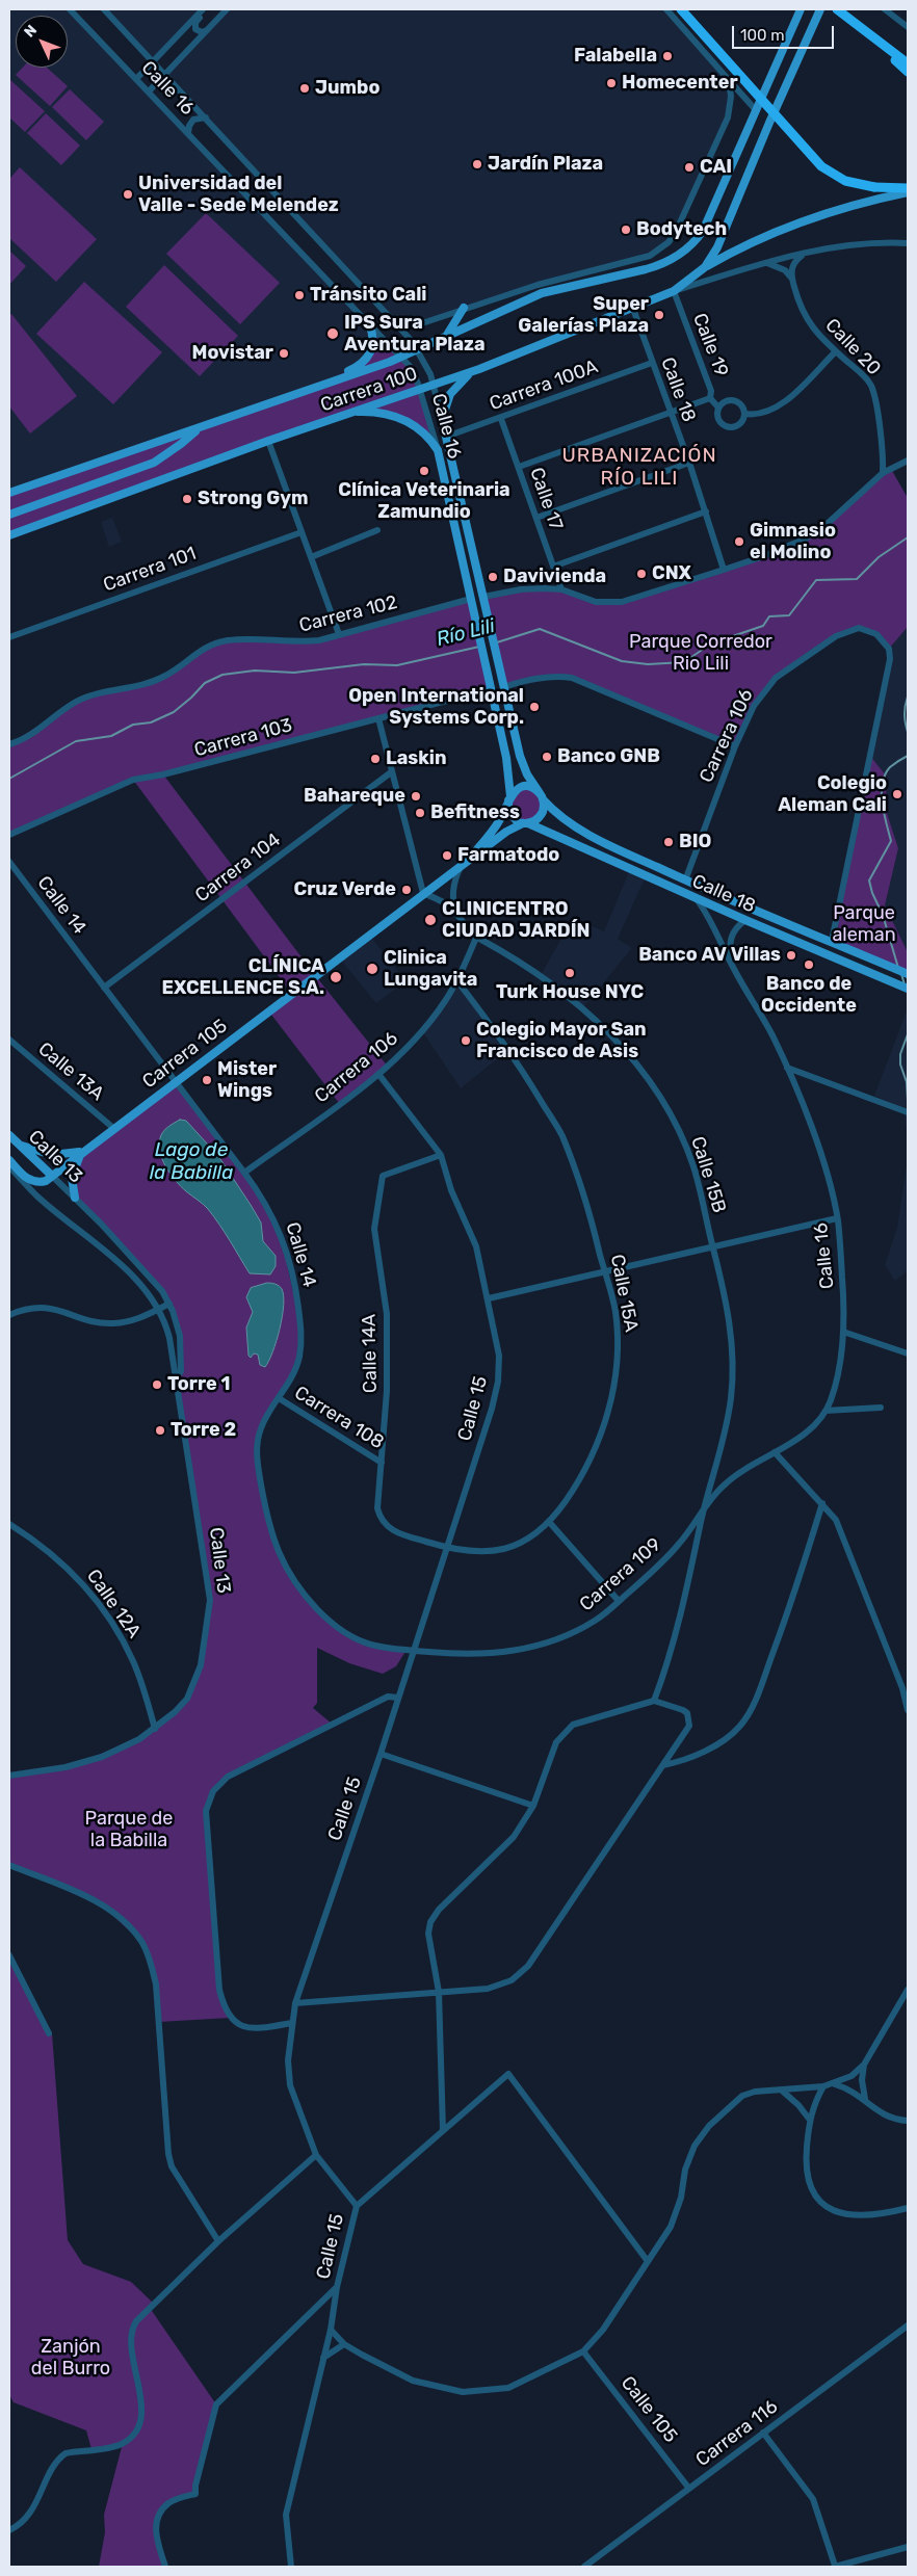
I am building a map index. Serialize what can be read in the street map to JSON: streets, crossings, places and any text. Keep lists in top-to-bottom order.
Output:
{
  "streets": {
    "main road": [
      "Calle 16",
      "Carrera 100",
      "Calle 18",
      "Carrera 105",
      "Calle 13"
    ],
    "street": [
      "Calle 19",
      "Calle 20",
      "Carrera 100A",
      "Calle 17",
      "Carrera 101",
      "Carrera 102",
      "Carrera 106",
      "Carrera 103",
      "Carrera 104",
      "Calle 14",
      "Calle 13A",
      "Calle 15B",
      "Calle 15A",
      "Calle 14A",
      "Calle 15",
      "Carrera 108",
      "Carrera 109",
      "Calle 12A",
      "Calle 105",
      "Carrera 116"
    ]
  },
  "crossings": [
    ["Calle 16", "Carrera 100A"],
    ["Calle 16", "Carrera 100"],
    ["Calle 16", "Calle 18"],
    ["Calle 16", "Carrera 102"],
    ["Calle 16", "Carrera 103"],
    ["Calle 16", "Carrera 105"],
    ["Calle 16", "Calle 15B"],
    ["Calle 16", "Carrera 109"],
    ["Calle 19", "Carrera 100"],
    ["Carrera 100A", "Calle 18"],
    ["Carrera 100A", "Calle 17"],
    ["Carrera 100", "Calle 18"],
    ["Calle 18", "Carrera 106"],
    ["Calle 18", "Carrera 105"],
    ["Carrera 106", "Calle 14"],
    ["Carrera 106", "Calle 15B"],
    ["Carrera 106", "Calle 15A"],
    ["Carrera 106", "Calle 15"],
    ["Carrera 104", "Calle 14"],
    ["Calle 14", "Carrera 105"],
    ["Calle 14", "Calle 15"],
    ["Calle 14", "Carrera 108"],
    ["Calle 14", "Carrera 109"],
    ["Carrera 105", "Calle 13A"],
    ["Carrera 105", "Calle 13"],
    ["Carrera 105", "Calle 15B"],
    ["Calle 13", "Calle 12A"],
    ["Calle 15B", "Carrera 109"],
    ["Calle 15A", "Calle 14A"],
    ["Calle 15A", "Calle 15"],
    ["Calle 14A", "Calle 15"],
    ["Calle 14A", "Carrera 108"],
    ["Calle 15", "Carrera 109"],
    ["Calle 105", "Carrera 116"]
  ],
  "districts": ["URBANIZACIÓN RÍO LILI"],
  "water": ["Río Lili", "Lago de la Babilla"],
  "parks": [
    "Parque Corredor Rio Lili",
    "Parque aleman",
    "Parque de la Babilla",
    "Zanjón del Burro"
  ],
  "places": [
    "Falabella",
    "Homecenter",
    "Jumbo",
    "Jardín Plaza",
    "CAI",
    "Universidad del Valle - Sede Melendez",
    "Bodytech",
    "Tránsito Cali",
    "Super Galerías Plaza",
    "IPS Sura Aventura Plaza",
    "Movistar",
    "Clínica Veterinaria Zamundio",
    "Strong Gym",
    "Gimnasio el Molino",
    "CNX",
    "Davivienda",
    "Open International Systems Corp.",
    "Banco GNB",
    "Laskin",
    "Colegio Aleman Cali",
    "Bahareque",
    "Befitness",
    "BIO",
    "Farmatodo",
    "Cruz Verde",
    "CLINICENTRO CIUDAD JARDÍN",
    "Banco AV Villas",
    "Banco de Occidente",
    "Clinica Lungavita",
    "Turk House NYC",
    "CLÍNICA EXCELLENCE S.A.",
    "Colegio Mayor San Francisco de Asis",
    "Mister Wings",
    "Torre 1",
    "Torre 2"
  ],
  "scale_bar": "100 m",
  "north": "top left"
}
